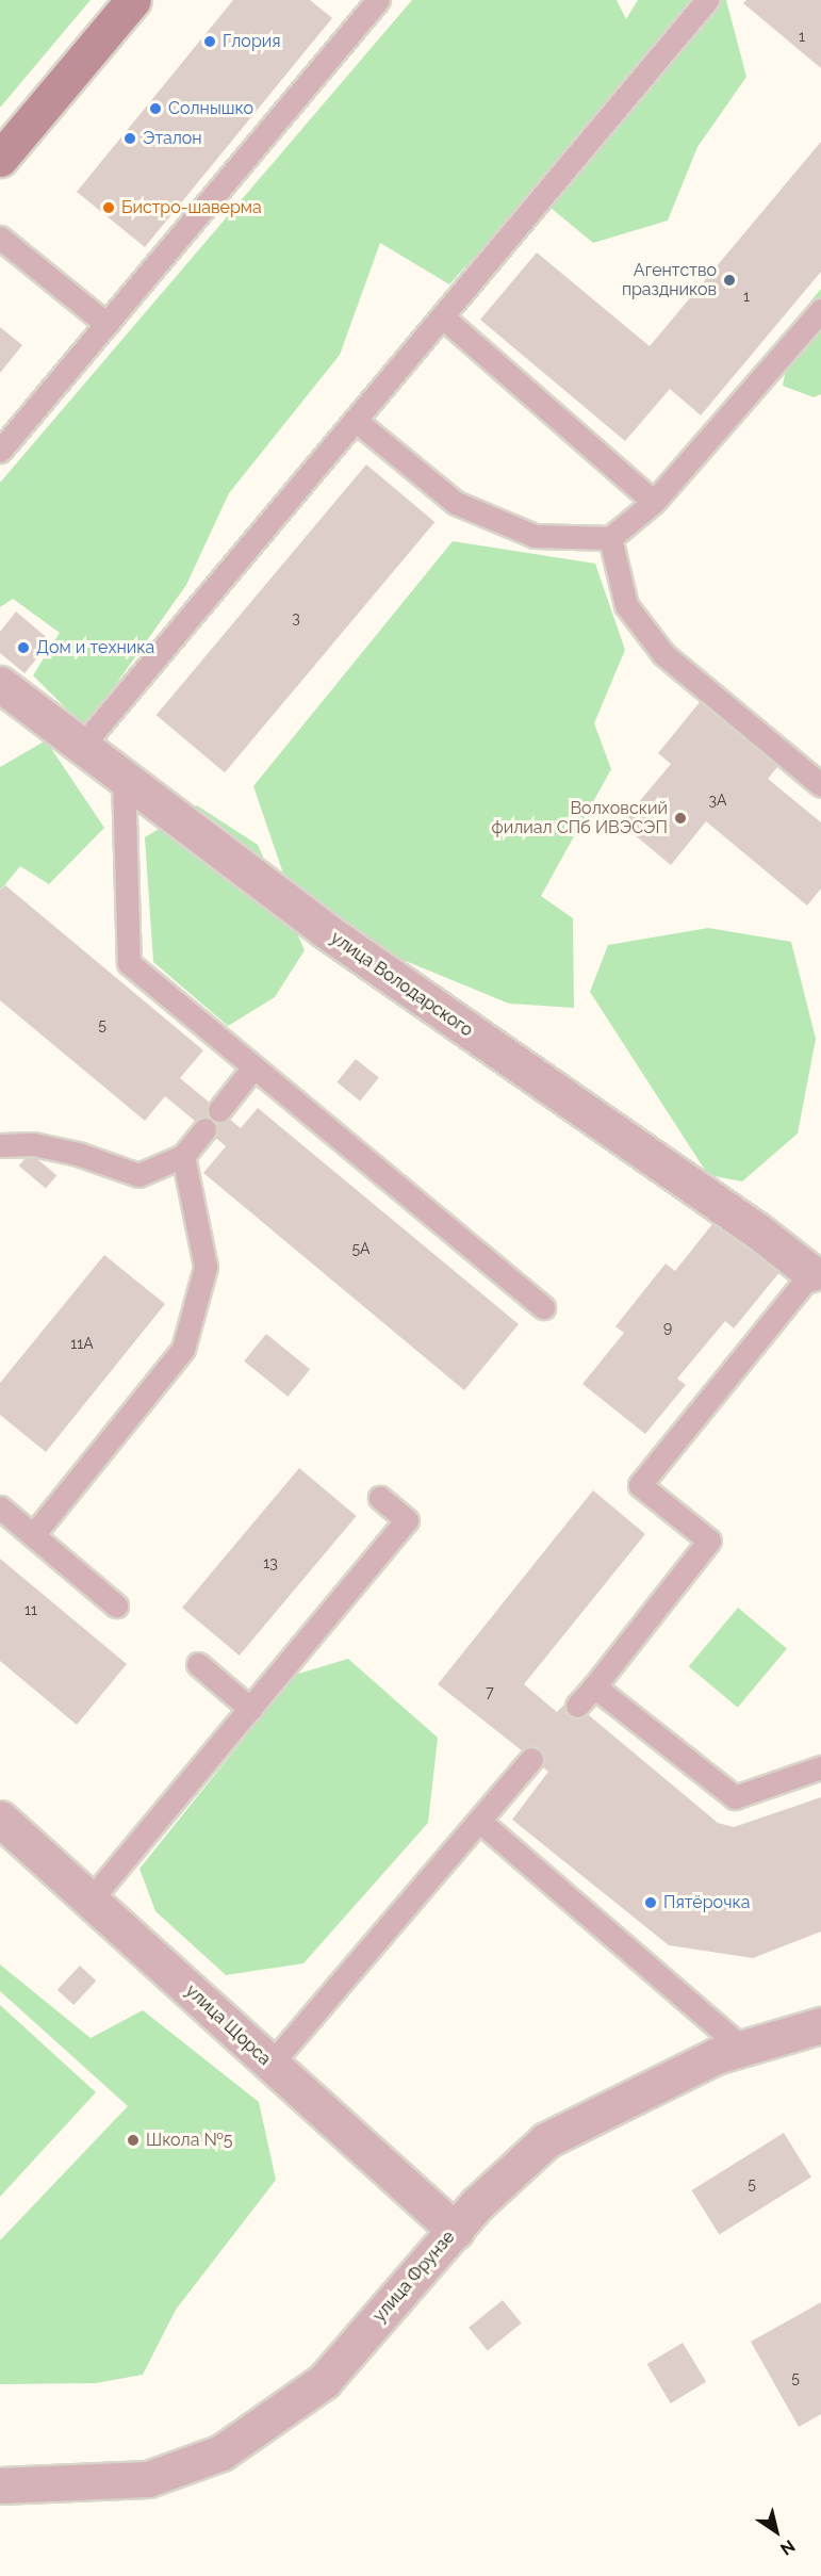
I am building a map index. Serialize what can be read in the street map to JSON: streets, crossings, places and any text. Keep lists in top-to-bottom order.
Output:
{
  "streets": {
    "street": ["улица Володарского", "улица Щорса", "улица Фрунзе"]
  },
  "crossings": [
    ["улица Щорса", "улица Фрунзе"]
  ],
  "places": [
    "Глория",
    "Солнышко",
    "Эталон",
    "Бистро-шаверма",
    "Агентство праздников",
    "Дом и техника",
    "Волховский филиал СПб ИВЭСЭП",
    "Пятёрочка",
    "Школа №5"
  ],
  "house_numbers": [
    "1",
    "1",
    "3",
    "3А",
    "5",
    "5А",
    "9",
    "11А",
    "13",
    "11",
    "7",
    "5",
    "5"
  ],
  "north": "bottom right"
}
